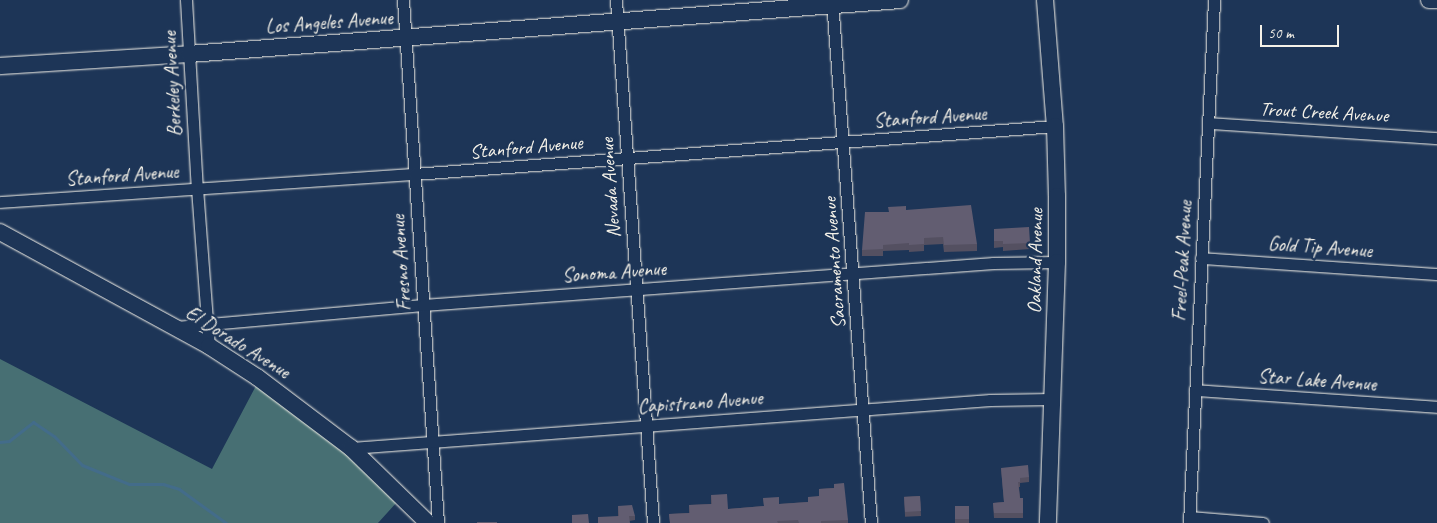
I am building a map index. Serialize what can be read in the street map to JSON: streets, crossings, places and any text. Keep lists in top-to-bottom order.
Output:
{
  "streets": {
    "street": [
      "Los Angeles Avenue",
      "Berkeley Avenue",
      "Trout Creek Avenue",
      "Stanford Avenue",
      "Nevada Avenue",
      "Gold Tip Avenue",
      "Oakland Avenue",
      "Freel-Peak Avenue",
      "Fresno Avenue",
      "Sacramento Avenue",
      "Sonoma Avenue",
      "El Dorado Avenue",
      "Star Lake Avenue",
      "Capistrano Avenue"
    ]
  },
  "crossings": [
    ["Los Angeles Avenue", "Berkeley Avenue"],
    ["Los Angeles Avenue", "Nevada Avenue"],
    ["Los Angeles Avenue", "Fresno Avenue"],
    ["Los Angeles Avenue", "Sacramento Avenue"],
    ["Berkeley Avenue", "Stanford Avenue"],
    ["Berkeley Avenue", "Sonoma Avenue"],
    ["Berkeley Avenue", "El Dorado Avenue"],
    ["Trout Creek Avenue", "Freel-Peak Avenue"],
    ["Stanford Avenue", "Nevada Avenue"],
    ["Stanford Avenue", "Oakland Avenue"],
    ["Stanford Avenue", "Fresno Avenue"],
    ["Stanford Avenue", "Sacramento Avenue"],
    ["Nevada Avenue", "Sonoma Avenue"],
    ["Nevada Avenue", "Capistrano Avenue"],
    ["Gold Tip Avenue", "Freel-Peak Avenue"],
    ["Oakland Avenue", "Sonoma Avenue"],
    ["Oakland Avenue", "Capistrano Avenue"],
    ["Freel-Peak Avenue", "Star Lake Avenue"],
    ["Fresno Avenue", "Sonoma Avenue"],
    ["Fresno Avenue", "Capistrano Avenue"],
    ["Sacramento Avenue", "Sonoma Avenue"],
    ["Sacramento Avenue", "Capistrano Avenue"],
    ["Sonoma Avenue", "El Dorado Avenue"],
    ["El Dorado Avenue", "Capistrano Avenue"]
  ],
  "scale_bar": "50 m"
}
